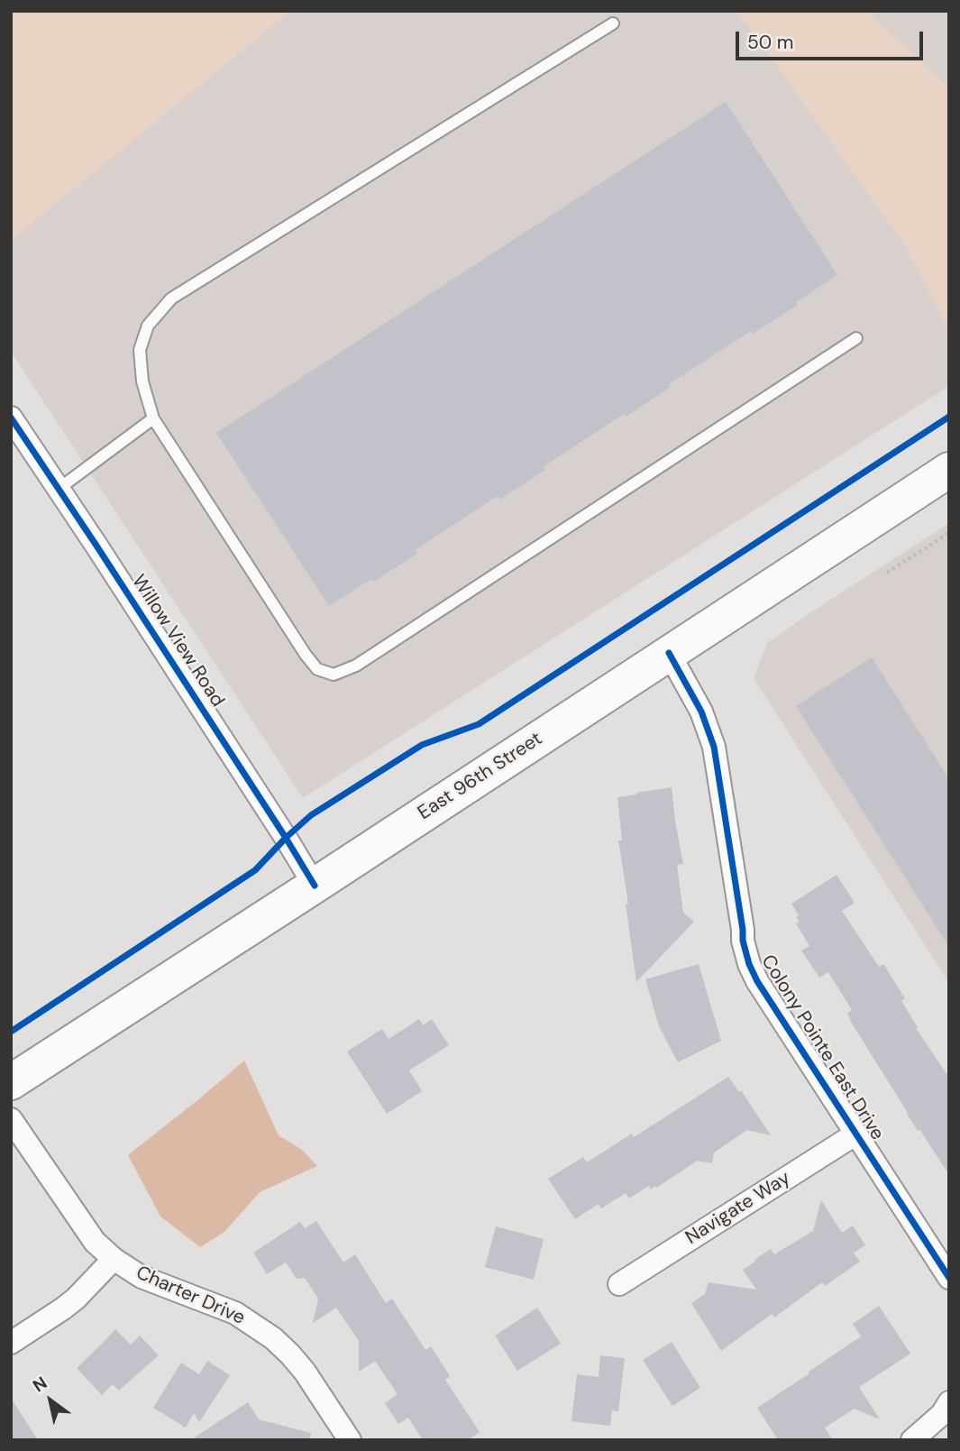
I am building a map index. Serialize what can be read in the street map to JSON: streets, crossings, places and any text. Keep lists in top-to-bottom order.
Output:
{
  "streets": {
    "main road": ["East 96th Street"],
    "street": [
      "Willow View Road",
      "Colony Pointe East Drive",
      "Navigate Way",
      "Charter Drive"
    ]
  },
  "crossings": [
    ["Willow View Road", "East 96th Street"],
    ["East 96th Street", "Colony Pointe East Drive"],
    ["Colony Pointe East Drive", "Navigate Way"]
  ],
  "scale_bar": "50 m",
  "north": "top left"
}
